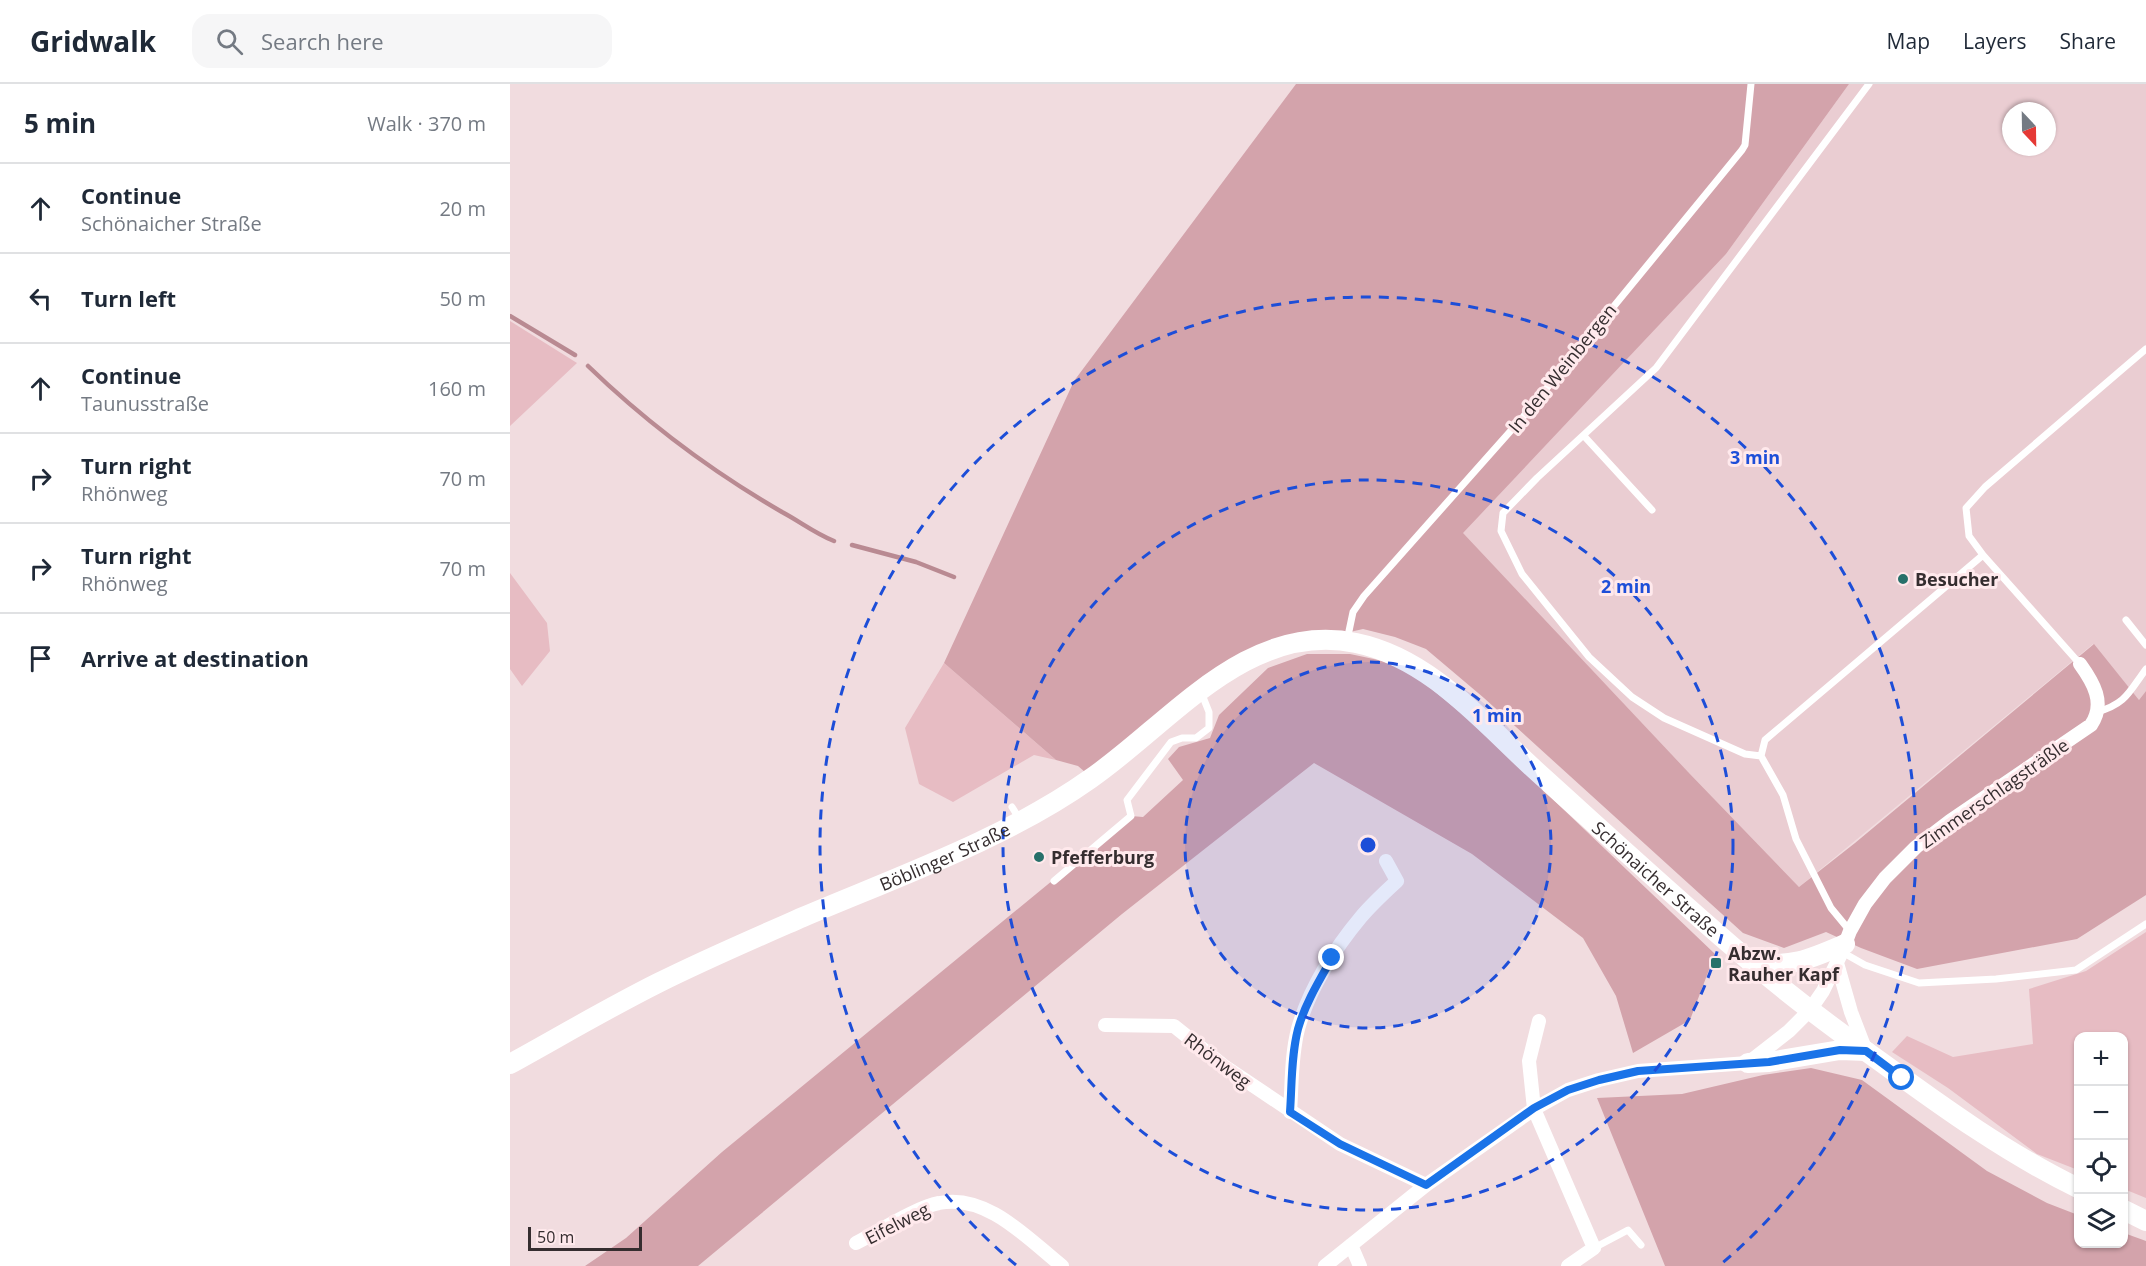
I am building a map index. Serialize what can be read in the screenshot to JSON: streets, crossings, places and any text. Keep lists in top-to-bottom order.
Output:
{
  "streets": {
    "main road": ["Böblinger Straße", "Schönaicher Straße"],
    "street": ["Zimmerschlagsträßle", "Rhönweg", "Eifelweg"],
    "lane": ["In den Weinbergen"]
  },
  "crossings": [
    ["In den Weinbergen", "Böblinger Straße"],
    ["In den Weinbergen", "Schönaicher Straße"],
    ["Zimmerschlagsträßle", "Schönaicher Straße"],
    ["Böblinger Straße", "Schönaicher Straße"]
  ],
  "places": {
    "other": ["Besucher", "Pfefferburg"],
    "transit": ["Abzw. Rauher Kapf"]
  },
  "scale_bar": "50 m",
  "north": "bottom",
  "page": {
    "header": "Gridwalk",
    "search": "Search here",
    "nav": ["Map", "Layers", "Share"],
    "heading": ["5 min", "Walk · 370 m"],
    "list": [
      ["Continue", "Schönaicher Straße", "20 m"],
      ["Turn left", "50 m"],
      ["Continue", "Taunusstraße", "160 m"],
      ["Turn right", "Rhönweg", "70 m"],
      ["Turn right", "Rhönweg", "70 m"],
      "Arrive at destination"
    ],
    "map_buttons": ["+", "−"],
    "scale": "50 m"
  },
  "rings": ["3 min", "2 min", "1 min"]
}
